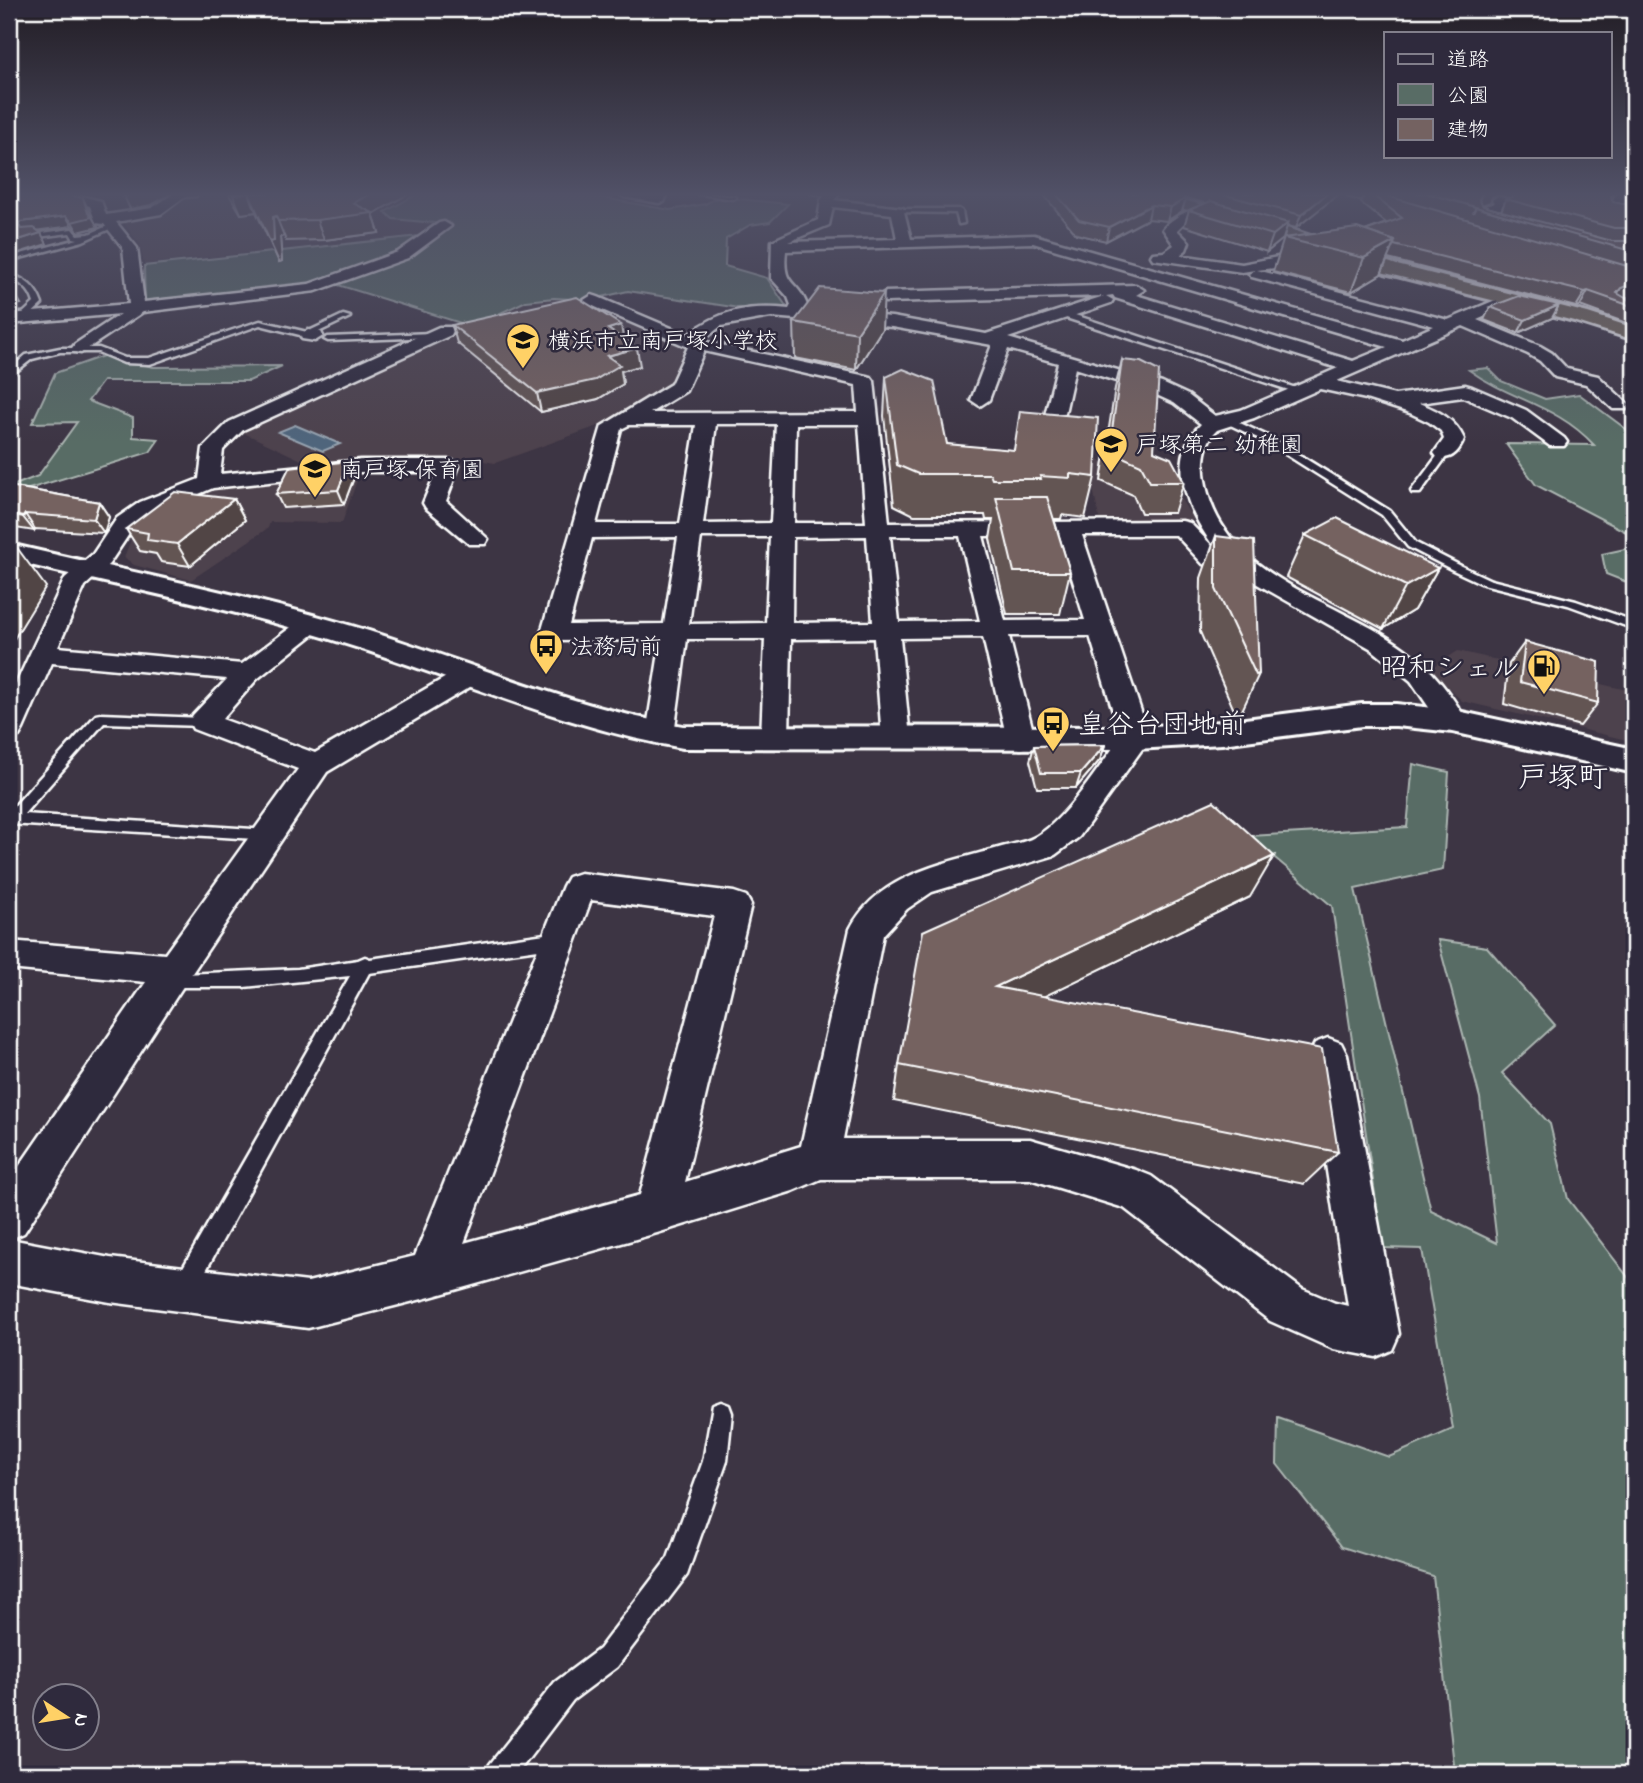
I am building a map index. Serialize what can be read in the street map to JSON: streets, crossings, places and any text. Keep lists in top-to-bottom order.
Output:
{
  "districts": ["戸塚町"],
  "places": {
    "school or university": ["横浜市立南戸塚小学校", "戸塚第二 幼稚園", "南戸塚 保育園"],
    "bus stop": ["法務局前", "皇谷台団地前"],
    "fuel station": ["昭和シェル"]
  },
  "legend": ["道路", "公園", "建物"],
  "north": "right"
}
